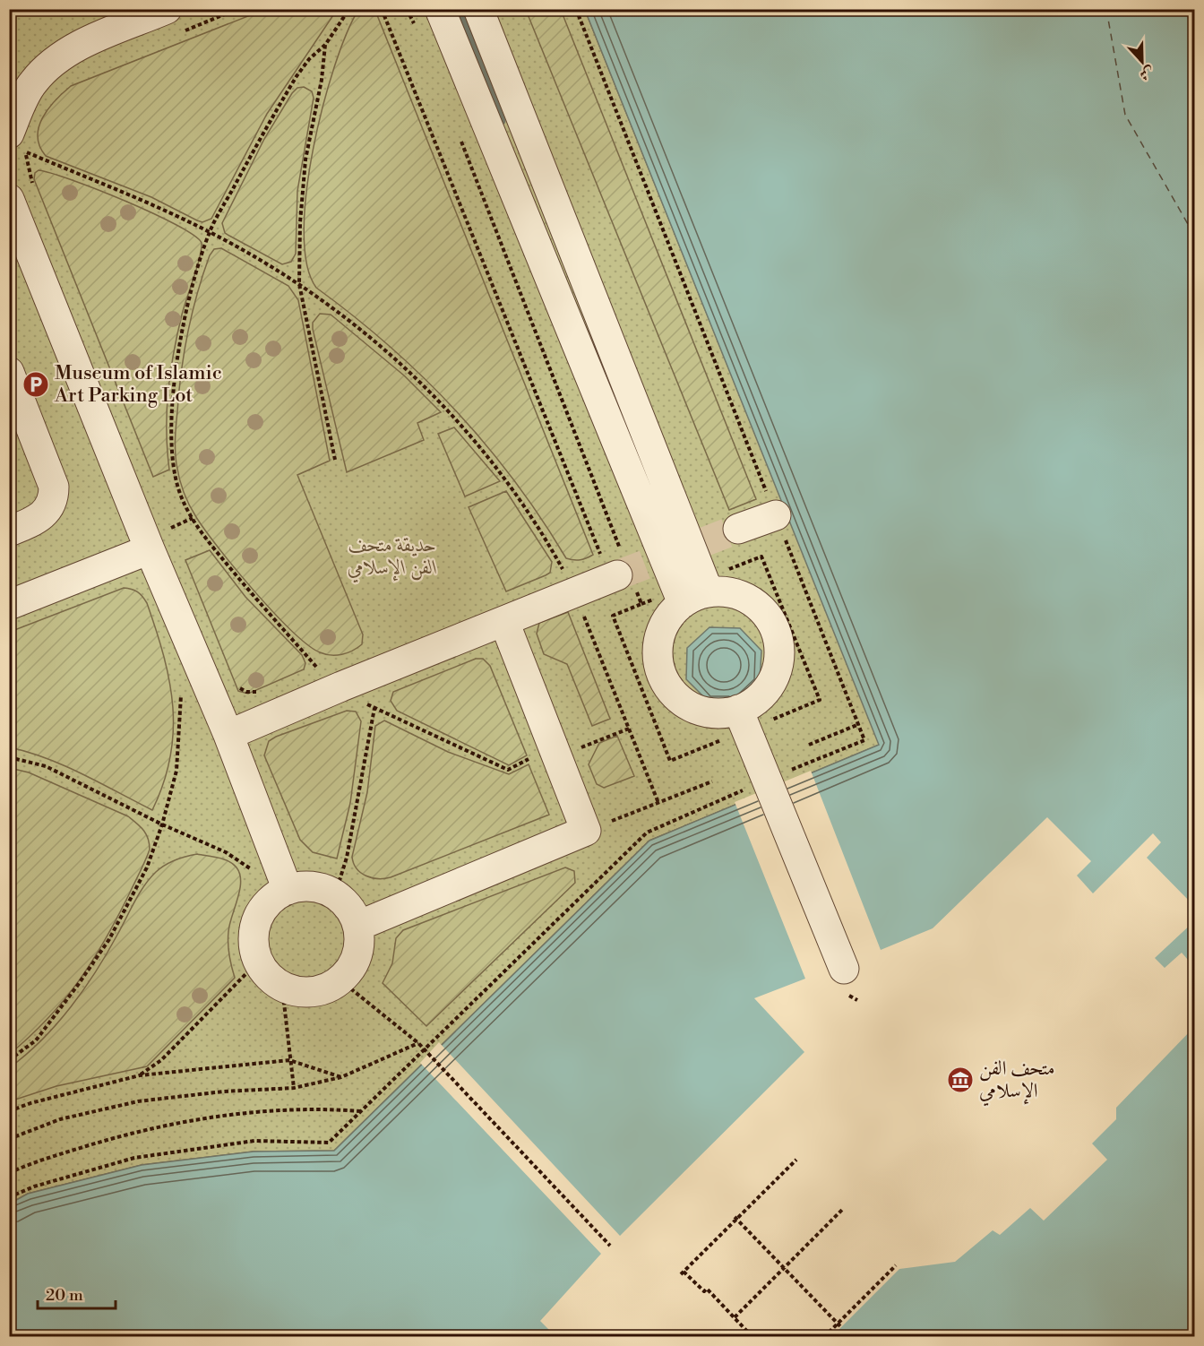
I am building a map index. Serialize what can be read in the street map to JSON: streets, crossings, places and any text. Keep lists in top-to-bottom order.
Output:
{
  "parks": ["حديقة متحف الفن الإسلامي"],
  "places": {
    "parking": ["Museum of Islamic Art Parking Lot"],
    "museum": ["متحف الفن الإسلامي"]
  },
  "scale_bar": "20 m",
  "north": "bottom"
}
